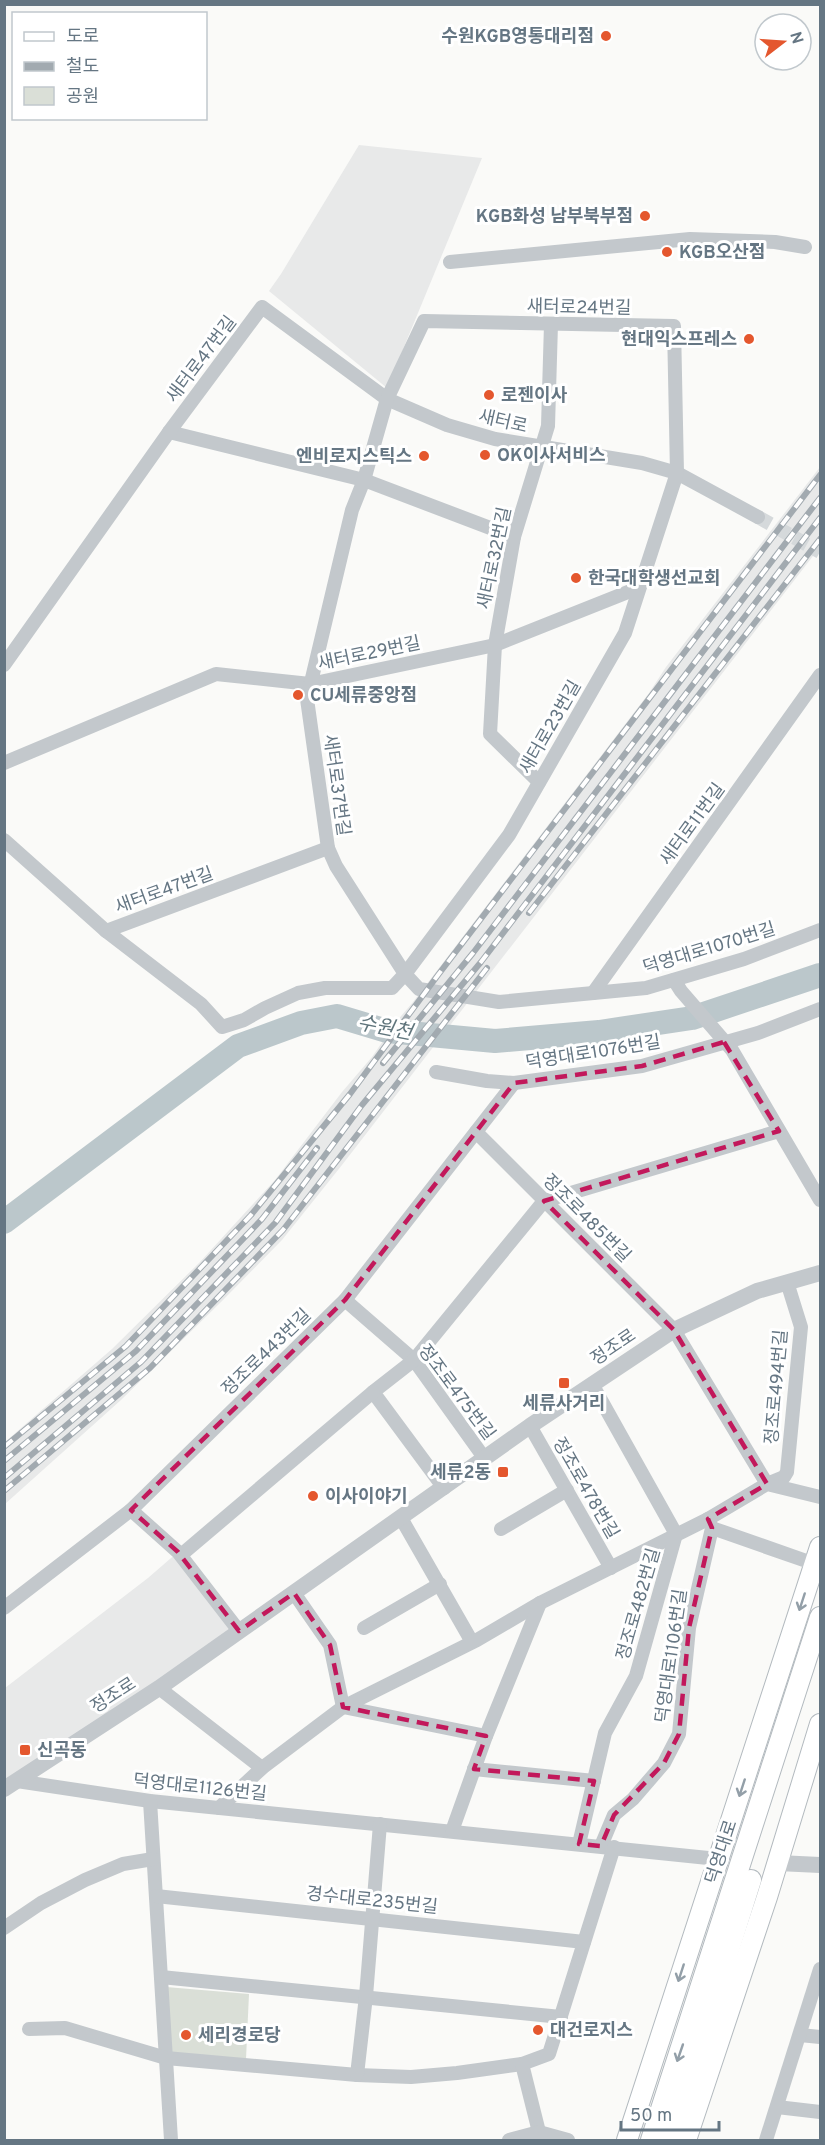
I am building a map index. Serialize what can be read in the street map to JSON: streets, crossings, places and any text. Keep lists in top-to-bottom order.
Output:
{
  "streets": {
    "main road": ["덕영대로"],
    "street": [
      "새터로24번길",
      "새터로47번길",
      "새터로",
      "새터로32번길",
      "새터로29번길",
      "새터로23번길",
      "새터로37번길",
      "새터로11번길",
      "덕영대로1070번길",
      "덕영대로1076번길",
      "정조로485번길",
      "정조로",
      "정조로443번길",
      "정조로494번길",
      "정조로475번길",
      "정조로478번길",
      "정조로482번길",
      "덕영대로1106번길",
      "덕영대로1126번길",
      "경수대로235번길"
    ]
  },
  "crossings": [
    ["새터로24번길", "새터로"],
    ["새터로24번길", "새터로32번길"],
    ["새터로24번길", "새터로23번길"],
    ["새터로24번길", "새터로37번길"],
    ["새터로47번길", "새터로"],
    ["새터로47번길", "새터로37번길"],
    ["새터로", "새터로32번길"],
    ["새터로", "새터로23번길"],
    ["새터로", "새터로37번길"],
    ["새터로32번길", "새터로29번길"],
    ["새터로32번길", "새터로23번길"],
    ["새터로29번길", "새터로23번길"],
    ["새터로29번길", "새터로37번길"],
    ["새터로23번길", "새터로37번길"],
    ["새터로23번길", "덕영대로1070번길"],
    ["새터로37번길", "덕영대로1070번길"],
    ["새터로11번길", "덕영대로1070번길"],
    ["덕영대로1076번길", "정조로443번길"],
    ["정조로485번길", "정조로"],
    ["정조로485번길", "정조로443번길"],
    ["정조로485번길", "정조로494번길"],
    ["정조로", "정조로494번길"],
    ["정조로", "정조로475번길"],
    ["정조로", "정조로478번길"],
    ["정조로", "정조로482번길"],
    ["정조로", "덕영대로1126번길"],
    ["정조로443번길", "정조로475번길"],
    ["정조로482번길", "덕영대로1126번길"],
    ["덕영대로1106번길", "덕영대로1126번길"],
    ["덕영대로1106번길", "덕영대로"],
    ["덕영대로1126번길", "덕영대로"]
  ],
  "water": ["수원천"],
  "places": {
    "other": [
      "수원KGB영통대리점",
      "KGB화성 남부북부점",
      "KGB오산점",
      "현대익스프레스",
      "로젠이사",
      "OK이사서비스",
      "엔비로지스틱스",
      "한국대학생선교회",
      "CU세류중앙점",
      "이사이야기",
      "대건로지스",
      "세리경로당"
    ],
    "transit": ["세류사거리", "세류2동", "신곡동"]
  },
  "legend": ["도로", "철도", "공원"],
  "scale_bar": "50 m",
  "north": "right"
}
